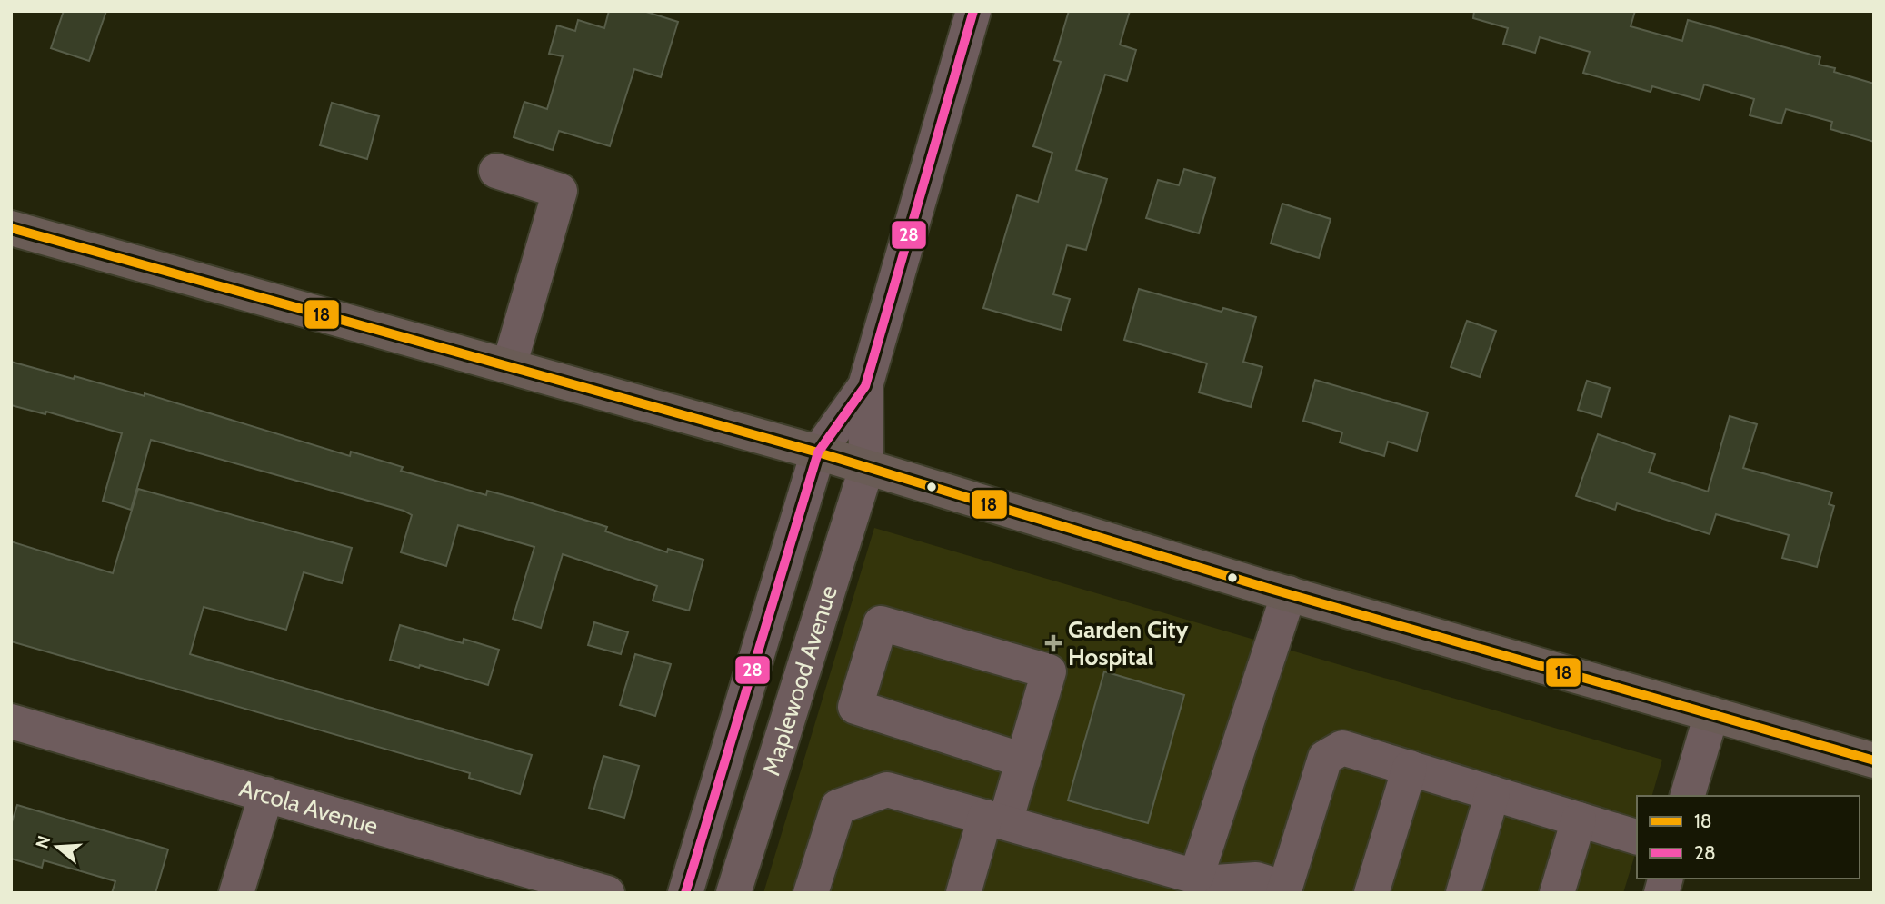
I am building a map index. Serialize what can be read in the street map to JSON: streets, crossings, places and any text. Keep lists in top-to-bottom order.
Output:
{
  "streets": {
    "street": ["Maplewood Avenue", "Arcola Avenue"]
  },
  "places": {
    "health": ["Garden City Hospital"]
  },
  "lines": ["transit line 28", "transit line 18"],
  "legend": ["18", "28"],
  "north": "left"
}
